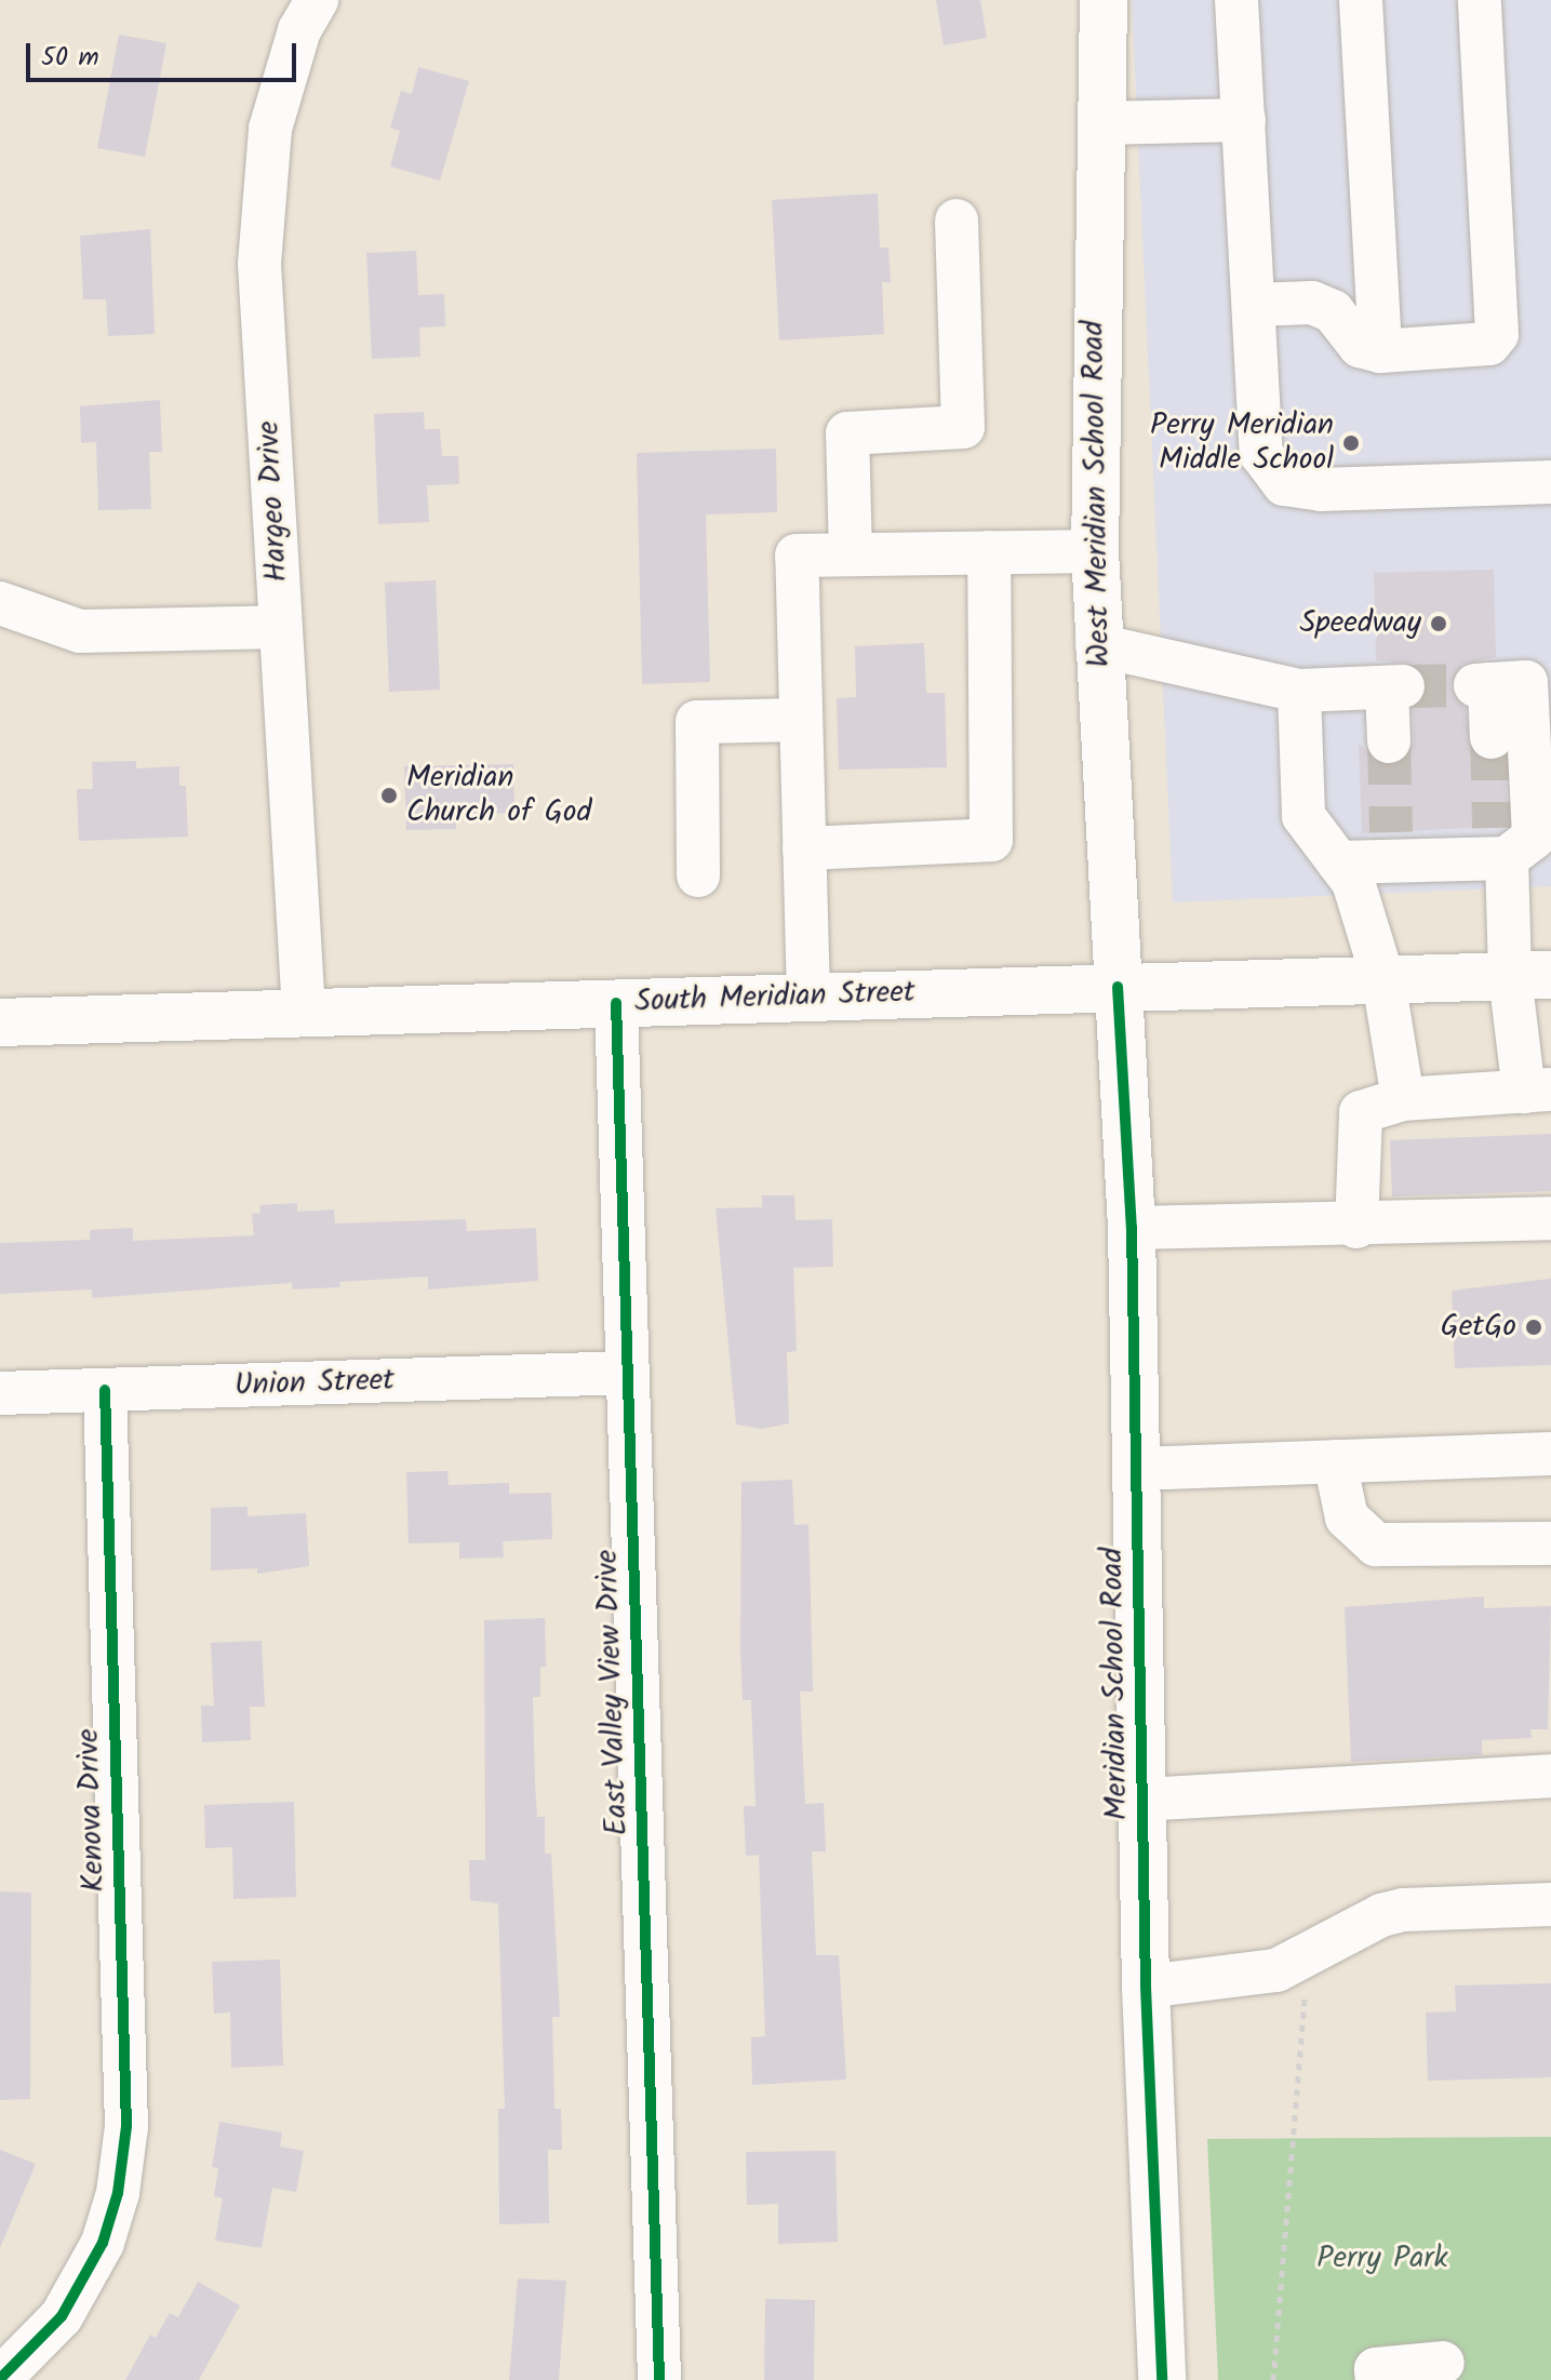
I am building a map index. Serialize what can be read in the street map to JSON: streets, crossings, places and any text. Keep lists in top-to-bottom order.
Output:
{
  "streets": {
    "main road": ["West Meridian School Road", "South Meridian Street", "Meridian School Road"],
    "street": [
      "Hargeo Drive",
      "Union Street",
      "East Valley View Drive",
      "Kenova Drive"
    ]
  },
  "crossings": [
    ["West Meridian School Road", "South Meridian Street"],
    ["West Meridian School Road", "Meridian School Road"],
    ["Hargeo Drive", "South Meridian Street"],
    ["South Meridian Street", "Meridian School Road"],
    ["South Meridian Street", "East Valley View Drive"],
    ["Union Street", "East Valley View Drive"],
    ["Union Street", "Kenova Drive"]
  ],
  "parks": ["Perry Park"],
  "places": [
    "Perry Meridian Middle School",
    "Speedway",
    "Meridian Church of God",
    "GetGo"
  ],
  "scale_bar": "50 m"
}
